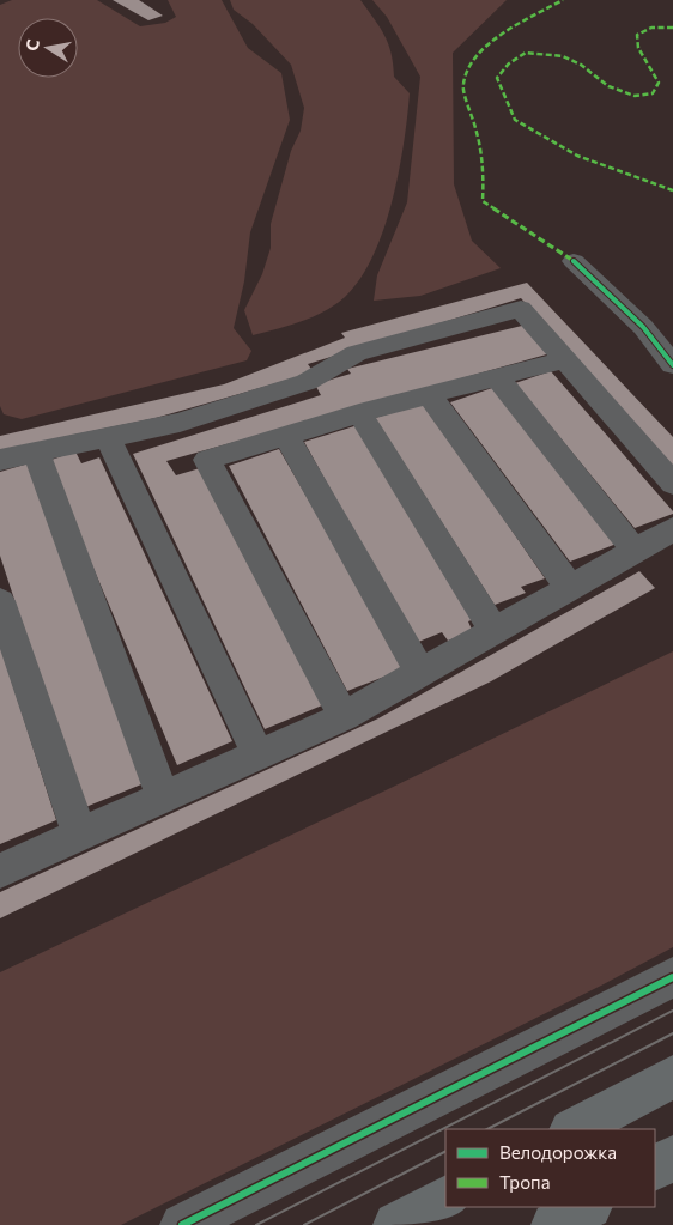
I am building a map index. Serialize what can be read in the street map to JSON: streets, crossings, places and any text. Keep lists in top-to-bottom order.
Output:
{
  "legend": ["Велодорожка", "Тропа"],
  "north": "left"
}
